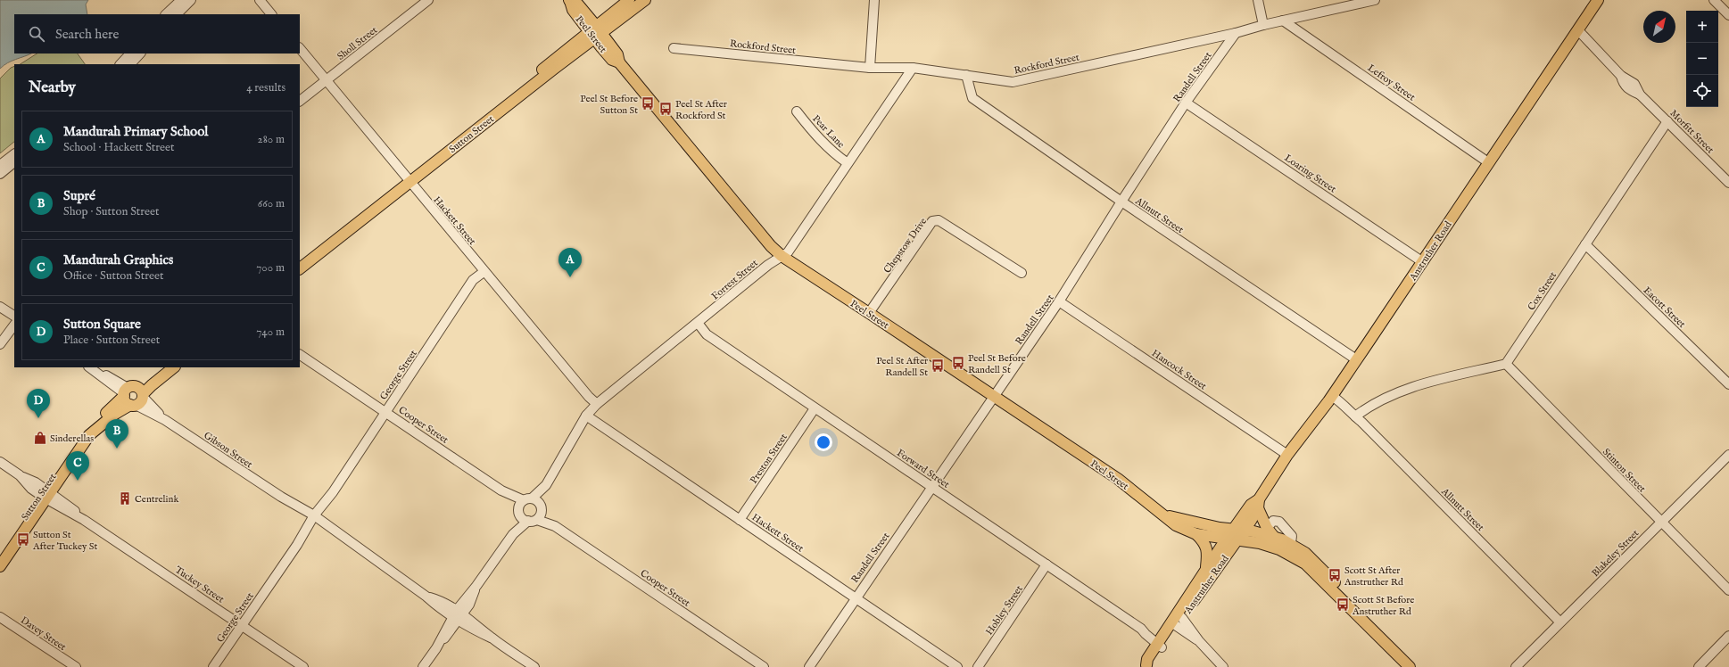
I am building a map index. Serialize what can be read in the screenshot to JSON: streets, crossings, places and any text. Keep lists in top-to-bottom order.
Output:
{
  "streets": {
    "main road": ["Peel Street", "Sutton Street", "Anstruther Road"],
    "street": [
      "Sholl Street",
      "Rockford Street",
      "Randell Street",
      "Lefroy Street",
      "Pear Lane",
      "Morfitt Street",
      "Loaring Street",
      "Allnutt Street",
      "Hackett Street",
      "Chepstow Drive",
      "Forrest Street",
      "Cox Street",
      "Eacott Street",
      "Hancock Street",
      "George Street",
      "Cooper Street",
      "Gibson Street",
      "Preston Street",
      "Forward Street",
      "Stinton Street",
      "Blakeley Street",
      "Tuckey Street",
      "Hobley Street",
      "Davey Street"
    ]
  },
  "crossings": [
    ["Peel Street", "Randell Street"],
    ["Peel Street", "Sutton Street"],
    ["Peel Street", "Chepstow Drive"],
    ["Peel Street", "Anstruther Road"],
    ["Peel Street", "Forrest Street"],
    ["Sholl Street", "Hackett Street"],
    ["Rockford Street", "Randell Street"],
    ["Rockford Street", "Lefroy Street"],
    ["Rockford Street", "Allnutt Street"],
    ["Rockford Street", "Forrest Street"],
    ["Randell Street", "Loaring Street"],
    ["Randell Street", "Allnutt Street"],
    ["Randell Street", "Hackett Street"],
    ["Randell Street", "Hancock Street"],
    ["Randell Street", "Forward Street"],
    ["Lefroy Street", "Anstruther Road"],
    ["Pear Lane", "Forrest Street"],
    ["Morfitt Street", "Anstruther Road"],
    ["Morfitt Street", "Cox Street"],
    ["Sutton Street", "Hackett Street"],
    ["Sutton Street", "Gibson Street"],
    ["Sutton Street", "Tuckey Street"],
    ["Loaring Street", "Anstruther Road"],
    ["Allnutt Street", "Anstruther Road"],
    ["Allnutt Street", "Blakeley Street"],
    ["Hackett Street", "Forrest Street"],
    ["Hackett Street", "George Street"],
    ["Hackett Street", "Preston Street"],
    ["Anstruther Road", "Hancock Street"],
    ["Anstruther Road", "Forward Street"],
    ["Forrest Street", "Cooper Street"],
    ["Forrest Street", "Forward Street"],
    ["Cox Street", "Eacott Street"],
    ["Cox Street", "Stinton Street"],
    ["George Street", "Cooper Street"],
    ["George Street", "Gibson Street"],
    ["George Street", "Tuckey Street"],
    ["Preston Street", "Forward Street"],
    ["Forward Street", "Hobley Street"],
    ["Stinton Street", "Blakeley Street"]
  ],
  "places": {
    "bus stop": [
      "Peel St Before Sutton St",
      "Peel St After Rockford St",
      "Peel St Before Randell St",
      "Peel St After Randell St",
      "Sutton St After Tuckey St",
      "Scott St After Anstruther Rd",
      "Scott St Before Anstruther Rd"
    ],
    "shop": ["Sinderellas"],
    "building": ["Centrelink"]
  },
  "north": "top right",
  "page": {
    "map_buttons": ["+", "−"],
    "search": "Search here",
    "heading": ["Nearby", "4 results"],
    "list": [
      {
        "mark": "A",
        "name": "Mandurah Primary School",
        "note": "School · Hackett Street",
        "value": "280 m"
      },
      {
        "mark": "B",
        "name": "Supré",
        "note": "Shop · Sutton Street",
        "value": "660 m"
      },
      {
        "mark": "C",
        "name": "Mandurah Graphics",
        "note": "Office · Sutton Street",
        "value": "700 m"
      },
      {
        "mark": "D",
        "name": "Sutton Square",
        "note": "Place · Sutton Street",
        "value": "740 m"
      }
    ],
    "pins": [
      "A",
      "D",
      "B",
      "C"
    ]
  }
}
